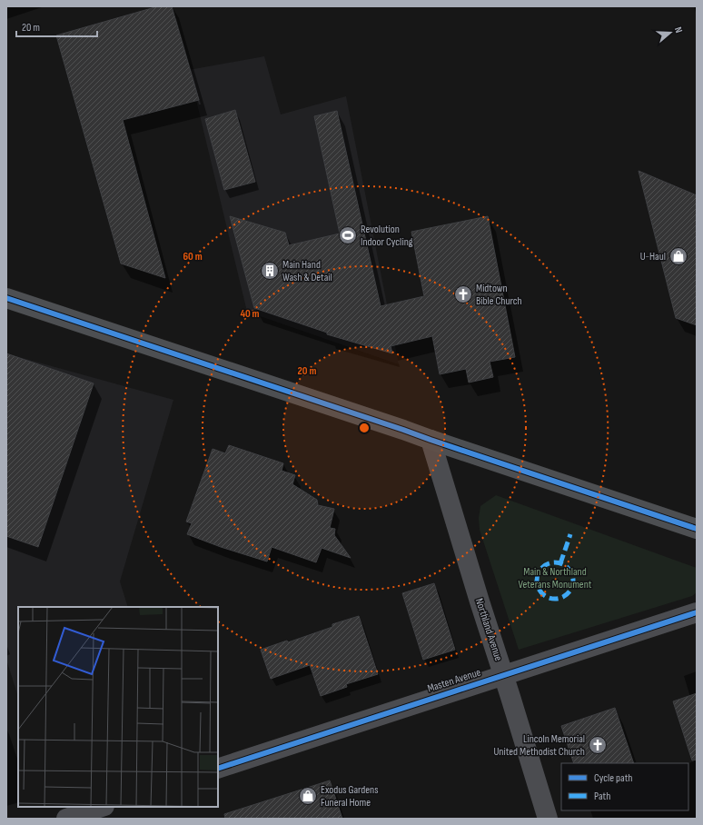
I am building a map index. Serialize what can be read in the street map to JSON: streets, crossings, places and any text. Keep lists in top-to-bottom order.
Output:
{
  "streets": {
    "street": ["Northland Avenue", "Masten Avenue"]
  },
  "crossings": [
    ["Northland Avenue", "Masten Avenue"]
  ],
  "parks": ["Main & Northland Veterans Monument"],
  "places": {
    "sports": ["Revolution Indoor Cycling"],
    "shop": ["U-Haul", "Exodus Gardens Funeral Home"],
    "building": ["Main Hand Wash & Detail"],
    "church": ["Midtown Bible Church", "Lincoln Memorial United Methodist Church"]
  },
  "legend": ["Cycle path", "Path"],
  "scale_bar": "20 m",
  "north": "right",
  "rings": ["60 m", "40 m", "20 m"]
}
